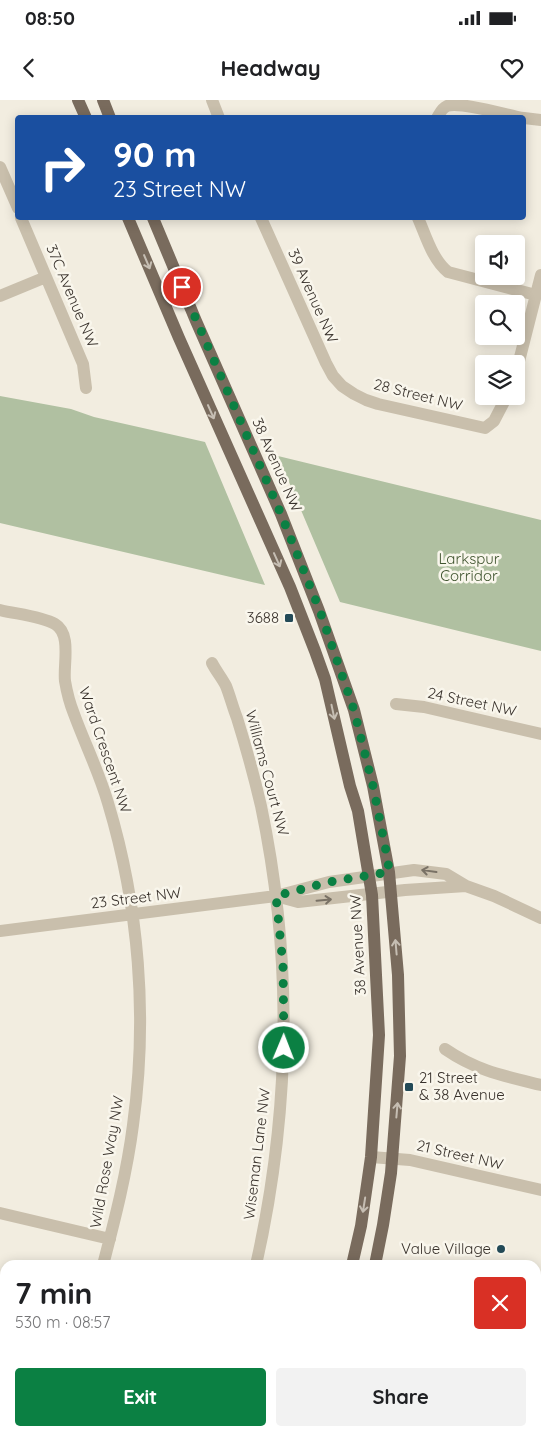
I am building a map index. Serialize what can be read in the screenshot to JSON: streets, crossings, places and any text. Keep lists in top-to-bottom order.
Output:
{
  "streets": {
    "main road": ["38 Avenue NW"],
    "street": [
      "37C Avenue NW",
      "39 Avenue NW",
      "28 Street NW",
      "24 Street NW",
      "Ward Crescent NW",
      "Williams Court NW",
      "23 Street NW",
      "Wiseman Lane NW",
      "21 Street NW",
      "Wild Rose Way NW"
    ]
  },
  "crossings": [
    ["39 Avenue NW", "28 Street NW"],
    ["38 Avenue NW", "23 Street NW"],
    ["38 Avenue NW", "21 Street NW"],
    ["Ward Crescent NW", "23 Street NW"],
    ["Ward Crescent NW", "Wild Rose Way NW"],
    ["Williams Court NW", "23 Street NW"],
    ["Williams Court NW", "Wiseman Lane NW"],
    ["23 Street NW", "Wiseman Lane NW"],
    ["23 Street NW", "Wild Rose Way NW"]
  ],
  "parks": ["Larkspur Corridor"],
  "places": {
    "transit": ["3688", "21 Street & 38 Avenue"],
    "other": ["Value Village"]
  },
  "page": {
    "status": "08:50",
    "header": "Headway",
    "turn": ["90 m", "23 Street NW"],
    "heading": ["7 min", "530 m · 08:57"],
    "buttons": ["Exit", "Share"]
  }
}
